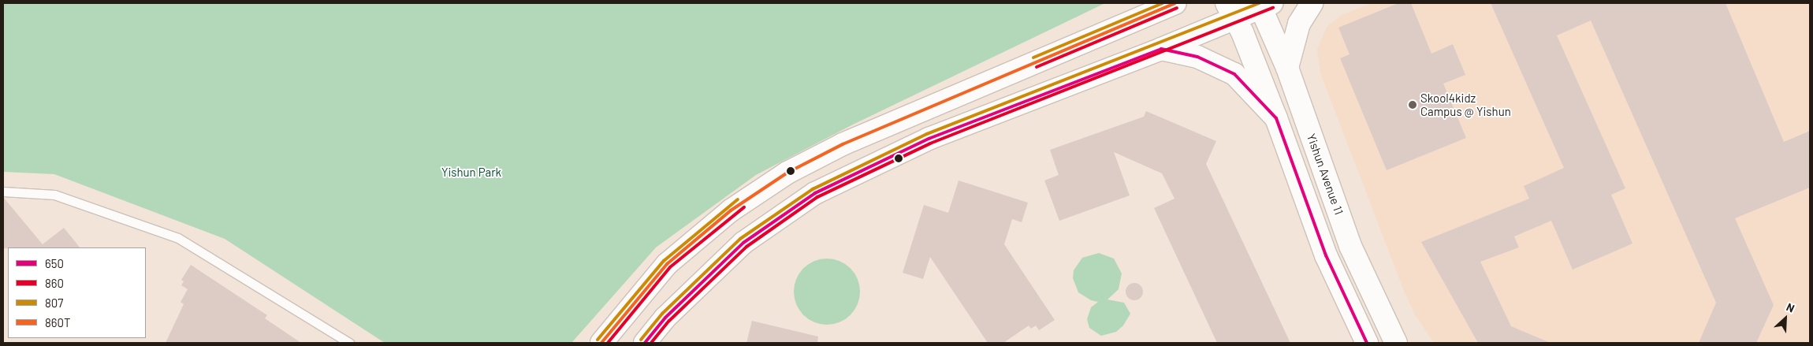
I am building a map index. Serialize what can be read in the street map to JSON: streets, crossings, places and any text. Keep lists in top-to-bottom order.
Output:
{
  "streets": {
    "main road": ["Yishun Avenue 11"]
  },
  "parks": ["Yishun Park"],
  "places": ["Skool4kidz Campus @ Yishun"],
  "lines": [
    "transit line 807",
    "transit line 860T",
    "transit line 860",
    "transit line 650"
  ],
  "legend": [
    "650",
    "860",
    "807",
    "860T"
  ],
  "north": "top right"
}
